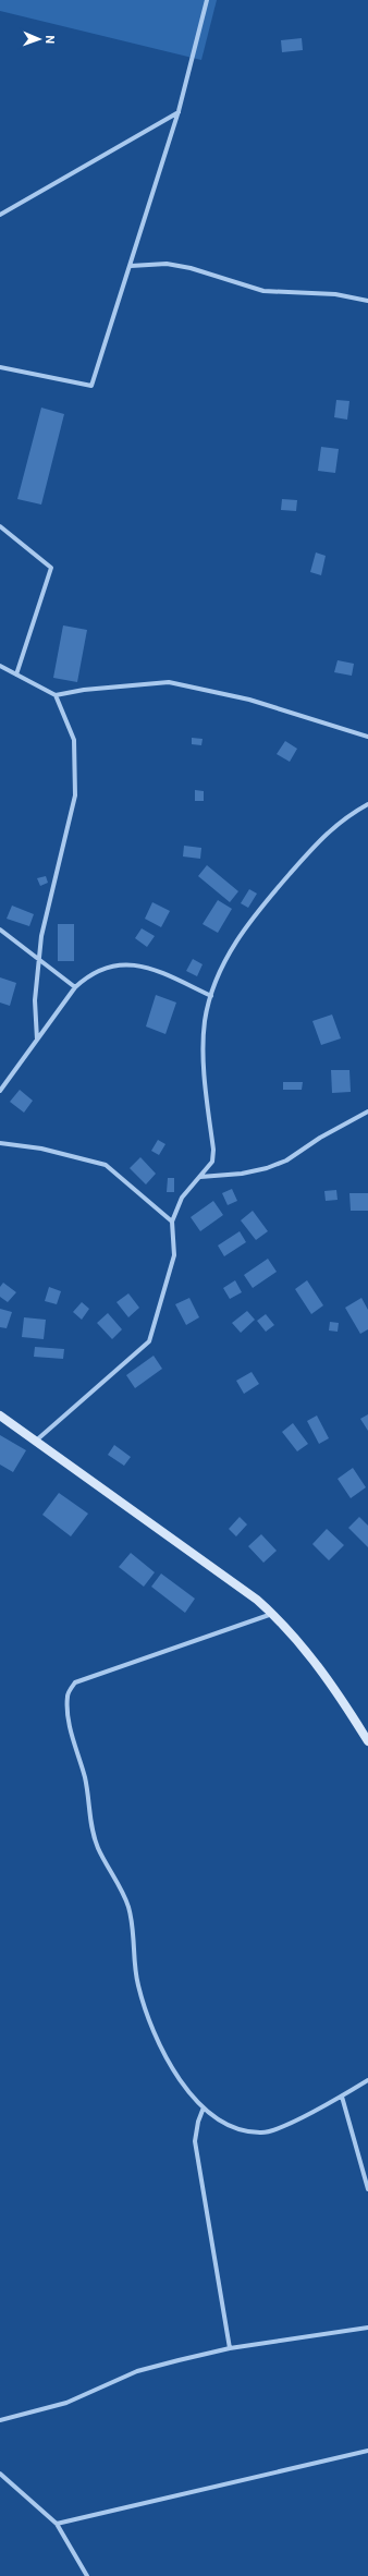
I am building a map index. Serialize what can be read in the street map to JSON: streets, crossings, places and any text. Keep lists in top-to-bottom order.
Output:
{
  "north": "right"
}
